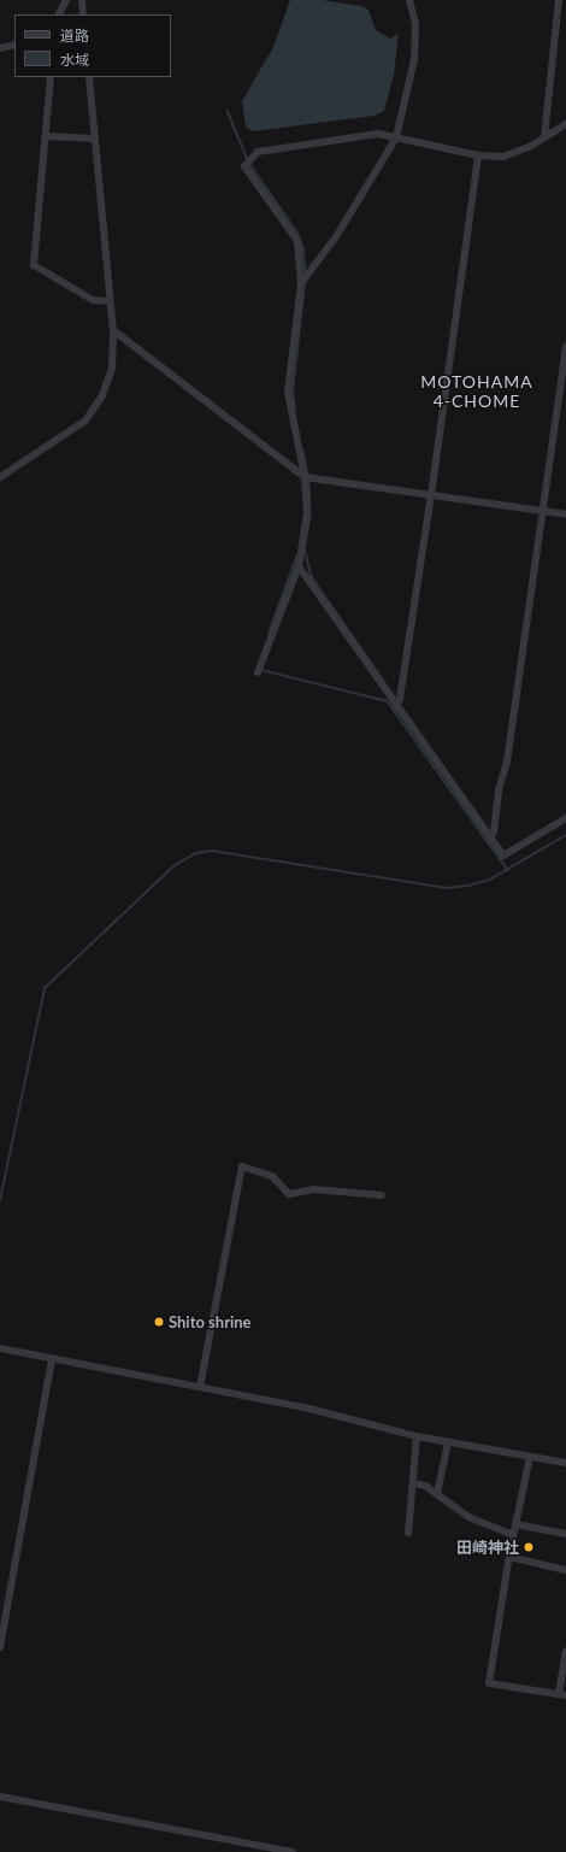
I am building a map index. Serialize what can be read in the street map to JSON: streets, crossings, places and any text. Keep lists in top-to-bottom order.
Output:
{
  "districts": ["MOTOHAMA 4-CHOME"],
  "places": ["Shito shrine", "田崎神社"],
  "legend": ["道路", "水域"]
}
